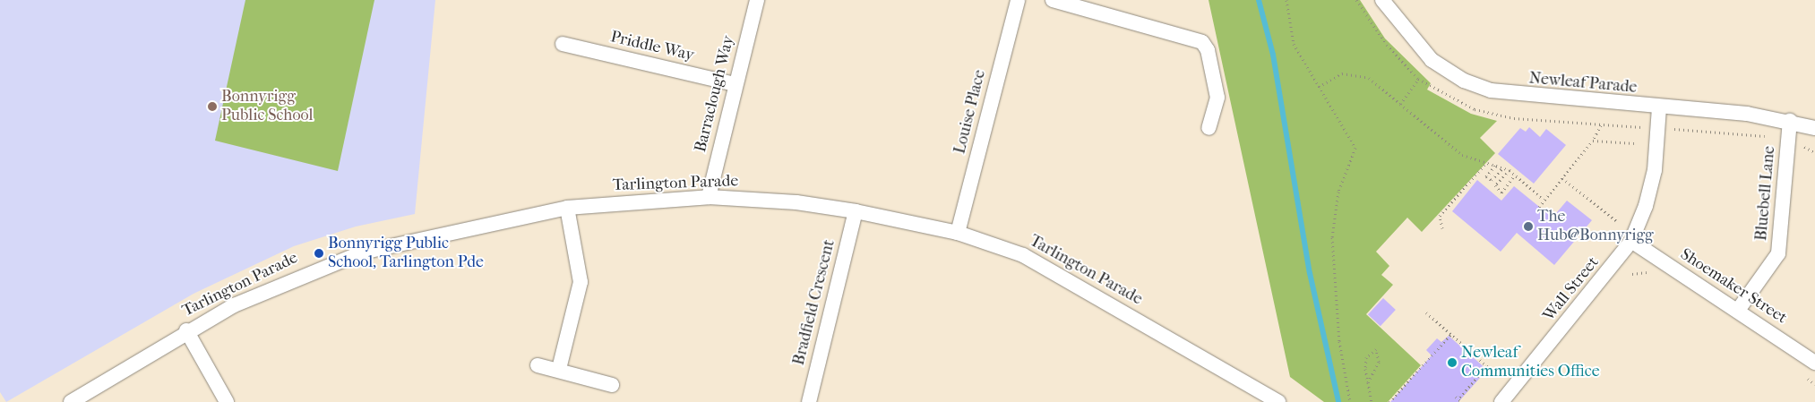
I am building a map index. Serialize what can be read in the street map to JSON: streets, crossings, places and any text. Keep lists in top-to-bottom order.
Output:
{
  "streets": {
    "street": [
      "Priddle Way",
      "Newleaf Parade",
      "Barraclough Way",
      "Louise Place",
      "Tarlington Parade",
      "Bluebell Lane",
      "Shoemaker Street",
      "Wall Street",
      "Bradfield Crescent"
    ]
  },
  "crossings": [
    ["Priddle Way", "Barraclough Way"],
    ["Newleaf Parade", "Bluebell Lane"],
    ["Newleaf Parade", "Wall Street"],
    ["Barraclough Way", "Tarlington Parade"],
    ["Louise Place", "Tarlington Parade"],
    ["Tarlington Parade", "Bradfield Crescent"],
    ["Bluebell Lane", "Shoemaker Street"],
    ["Shoemaker Street", "Wall Street"]
  ],
  "places": [
    "Bonnyrigg Public School",
    "The Hub@Bonnyrigg",
    "Bonnyrigg Public School, Tarlington Pde",
    "Newleaf Communities Office"
  ]
}
